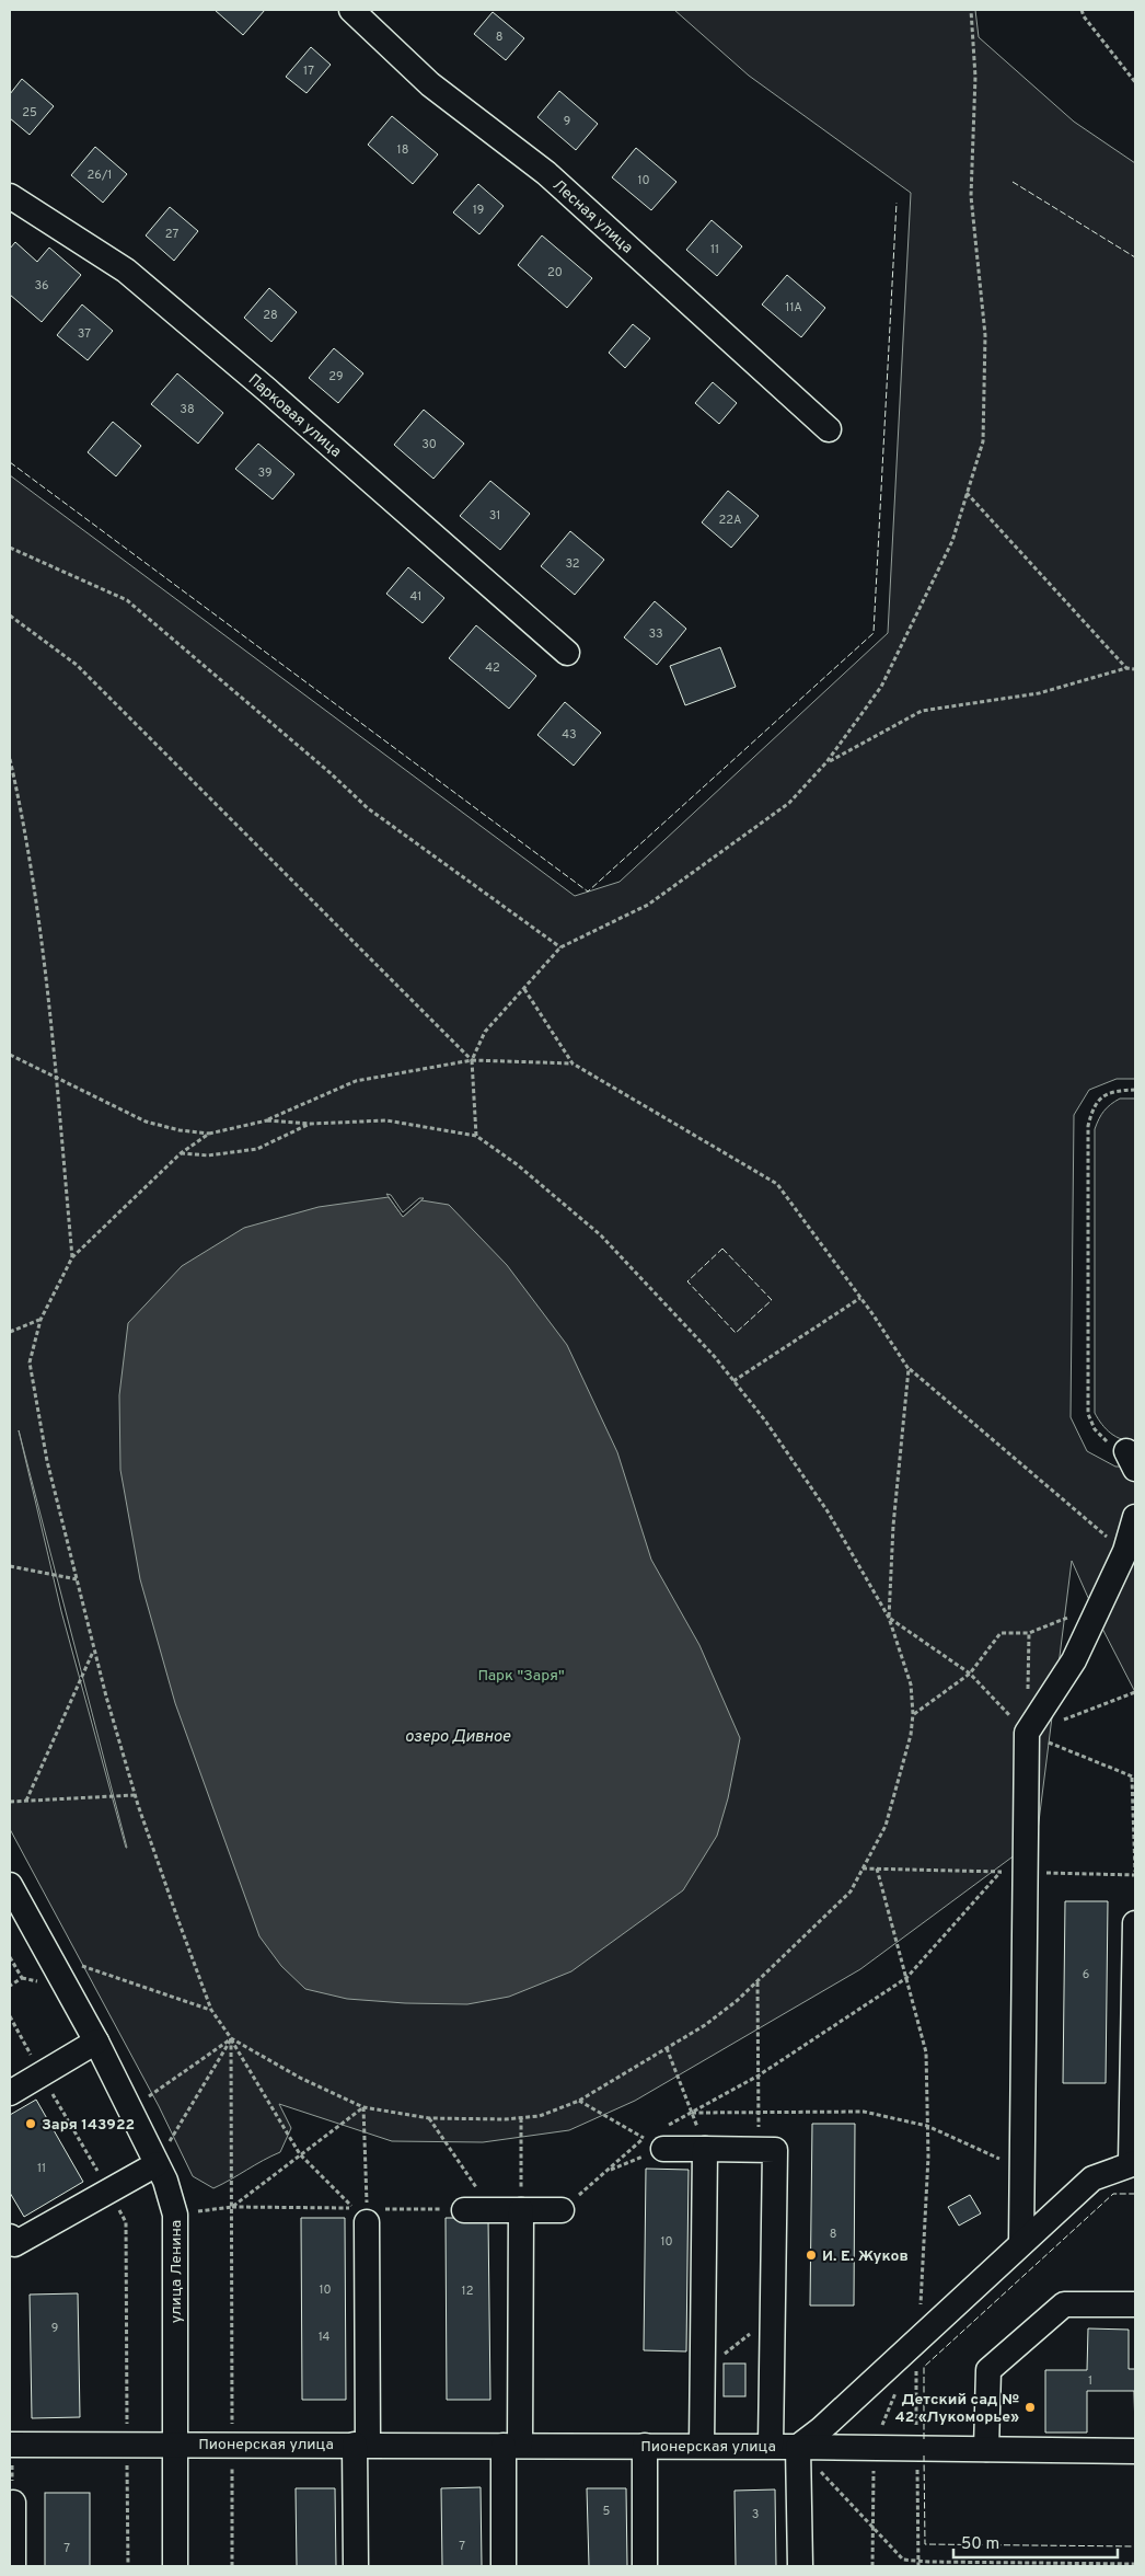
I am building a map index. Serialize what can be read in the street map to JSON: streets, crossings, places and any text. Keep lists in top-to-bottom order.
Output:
{
  "streets": {
    "street": [
      "Лесная улица",
      "Парковая улица",
      "улица Ленина",
      "Пионерская улица"
    ]
  },
  "crossings": [
    ["улица Ленина", "Пионерская улица"]
  ],
  "water": ["озеро Дивное"],
  "parks": ["Парк \"Заря\""],
  "places": ["Заря 143922", "И. Е. Жуков", "Детский сад № 42 «Лукоморье»"],
  "house_numbers": [
    "8",
    "17",
    "25",
    "9",
    "18",
    "26/1",
    "10",
    "19",
    "27",
    "11",
    "20",
    "36",
    "11А",
    "28",
    "37",
    "29",
    "38",
    "30",
    "39",
    "31",
    "22А",
    "32",
    "41",
    "33",
    "42",
    "43",
    "6",
    "11",
    "8",
    "10",
    "10",
    "12",
    "9",
    "14",
    "1",
    "5",
    "3",
    "7",
    "7"
  ],
  "scale_bar": "50 m"
}
